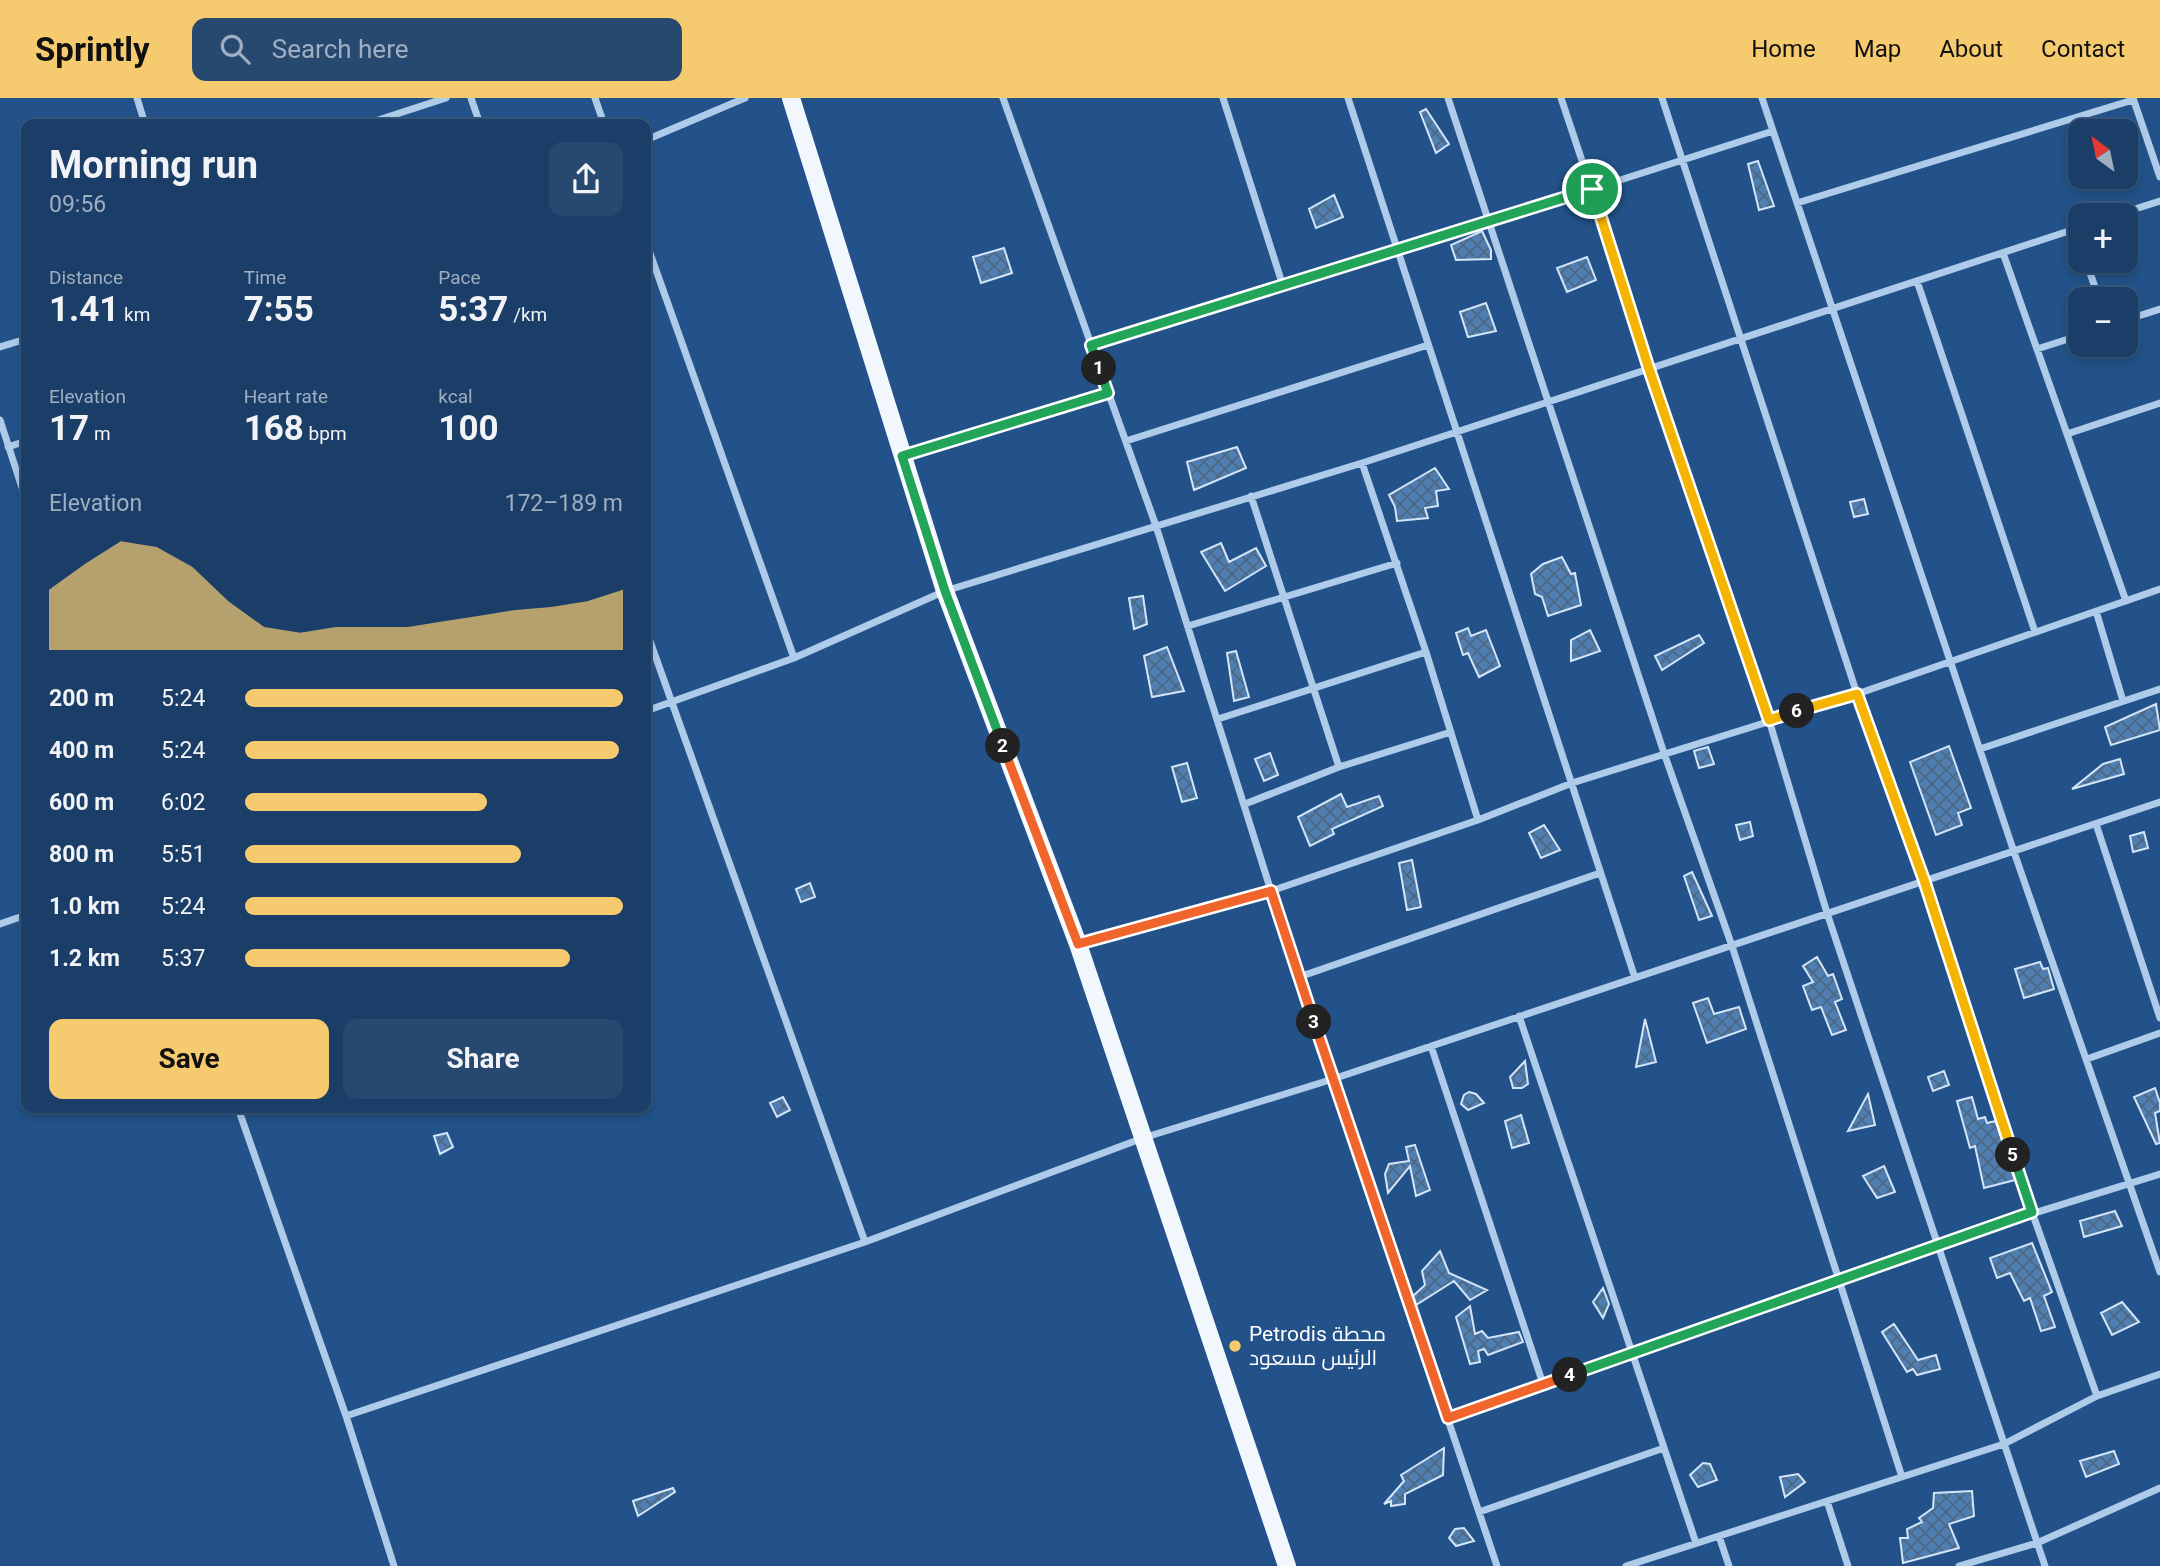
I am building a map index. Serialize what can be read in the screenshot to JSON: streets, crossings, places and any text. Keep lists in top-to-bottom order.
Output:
{
  "places": ["Petrodis محطة الرئيس مسعود"],
  "north": "top left",
  "page": {
    "header": "Sprintly",
    "search": "Search here",
    "nav": [
      "Home",
      "Map",
      "About",
      "Contact"
    ],
    "map_buttons": ["+", "−"],
    "heading": ["Morning run", "09:56"],
    "stats": [
      ["Distance", "1.41 km"],
      ["Time", "7:55"],
      ["Pace", "5:37 /km"],
      ["Elevation", "17 m"],
      ["Heart rate", "168 bpm"],
      ["kcal", "100"]
    ],
    "pins": [
      "1",
      "6",
      "2",
      "3",
      "5",
      "4"
    ],
    "chart": ["Elevation", "172–189 m"],
    "list": [
      {
        "name": "200 m",
        "note": "5:24"
      },
      {
        "name": "400 m",
        "note": "5:24"
      },
      {
        "name": "600 m",
        "note": "6:02"
      },
      {
        "name": "800 m",
        "note": "5:51"
      },
      {
        "name": "1.0 km",
        "note": "5:24"
      },
      {
        "name": "1.2 km",
        "note": "5:37"
      }
    ],
    "buttons": ["Save", "Share"]
  }
}
